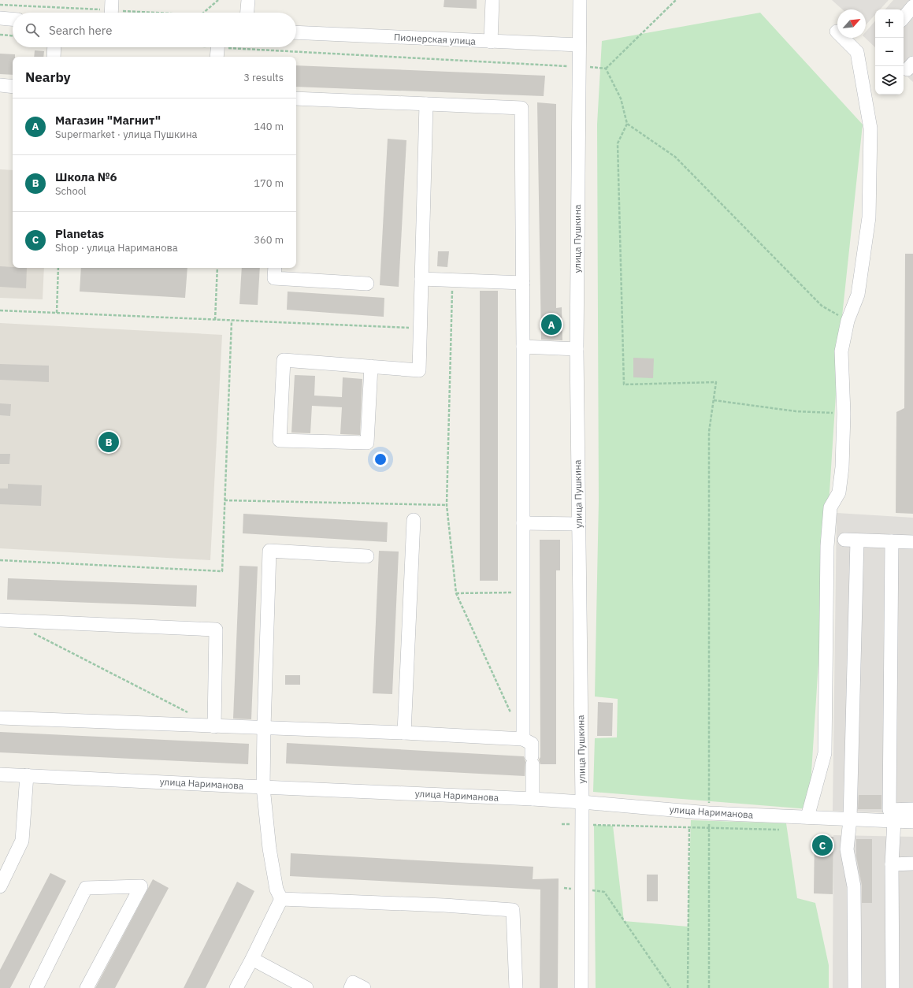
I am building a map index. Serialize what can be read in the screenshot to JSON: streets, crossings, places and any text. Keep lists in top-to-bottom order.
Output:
{
  "streets": {
    "street": ["Пионерская улица", "улица Пушкина", "улица Нариманова"]
  },
  "crossings": [
    ["Пионерская улица", "улица Пушкина"],
    ["улица Пушкина", "улица Нариманова"]
  ],
  "north": "top right",
  "page": {
    "map_buttons": ["+", "−"],
    "search": "Search here",
    "heading": ["Nearby", "3 results"],
    "list": [
      {
        "mark": "A",
        "name": "Магазин \"Магнит\"",
        "note": "Supermarket · улица Пушкина",
        "value": "140 m"
      },
      {
        "mark": "B",
        "name": "Школа №6",
        "note": "School",
        "value": "170 m"
      },
      {
        "mark": "C",
        "name": "Planetas",
        "note": "Shop · улица Нариманова",
        "value": "360 m"
      }
    ],
    "pins": ["A", "B", "C"]
  }
}
